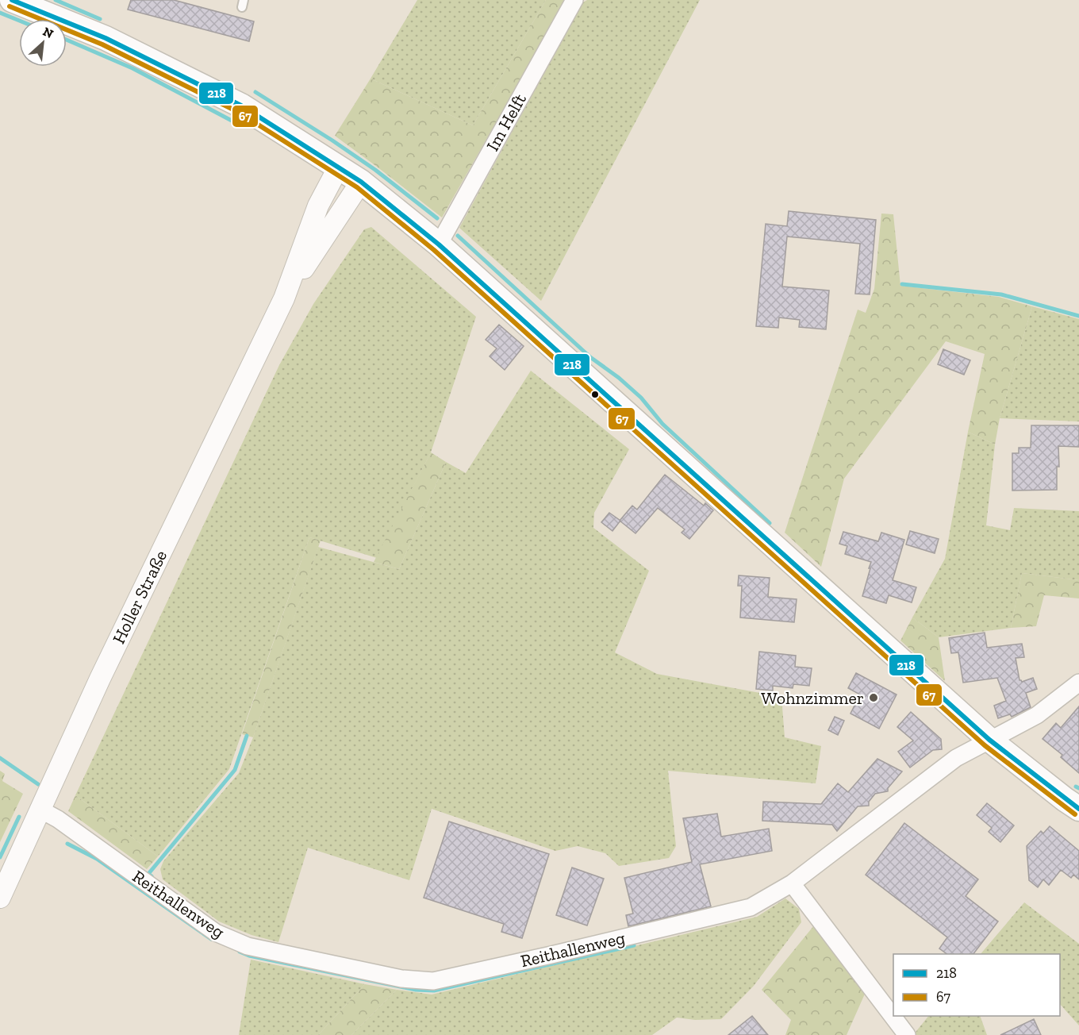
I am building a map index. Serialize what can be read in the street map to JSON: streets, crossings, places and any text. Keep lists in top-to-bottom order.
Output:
{
  "streets": {
    "street": ["Im Helft", "Holler Straße", "Reithallenweg"]
  },
  "crossings": [
    ["Holler Straße", "Reithallenweg"]
  ],
  "places": ["Wohnzimmer"],
  "lines": ["transit line 218", "transit line 67"],
  "legend": ["218", "67"],
  "north": "top right"
}
